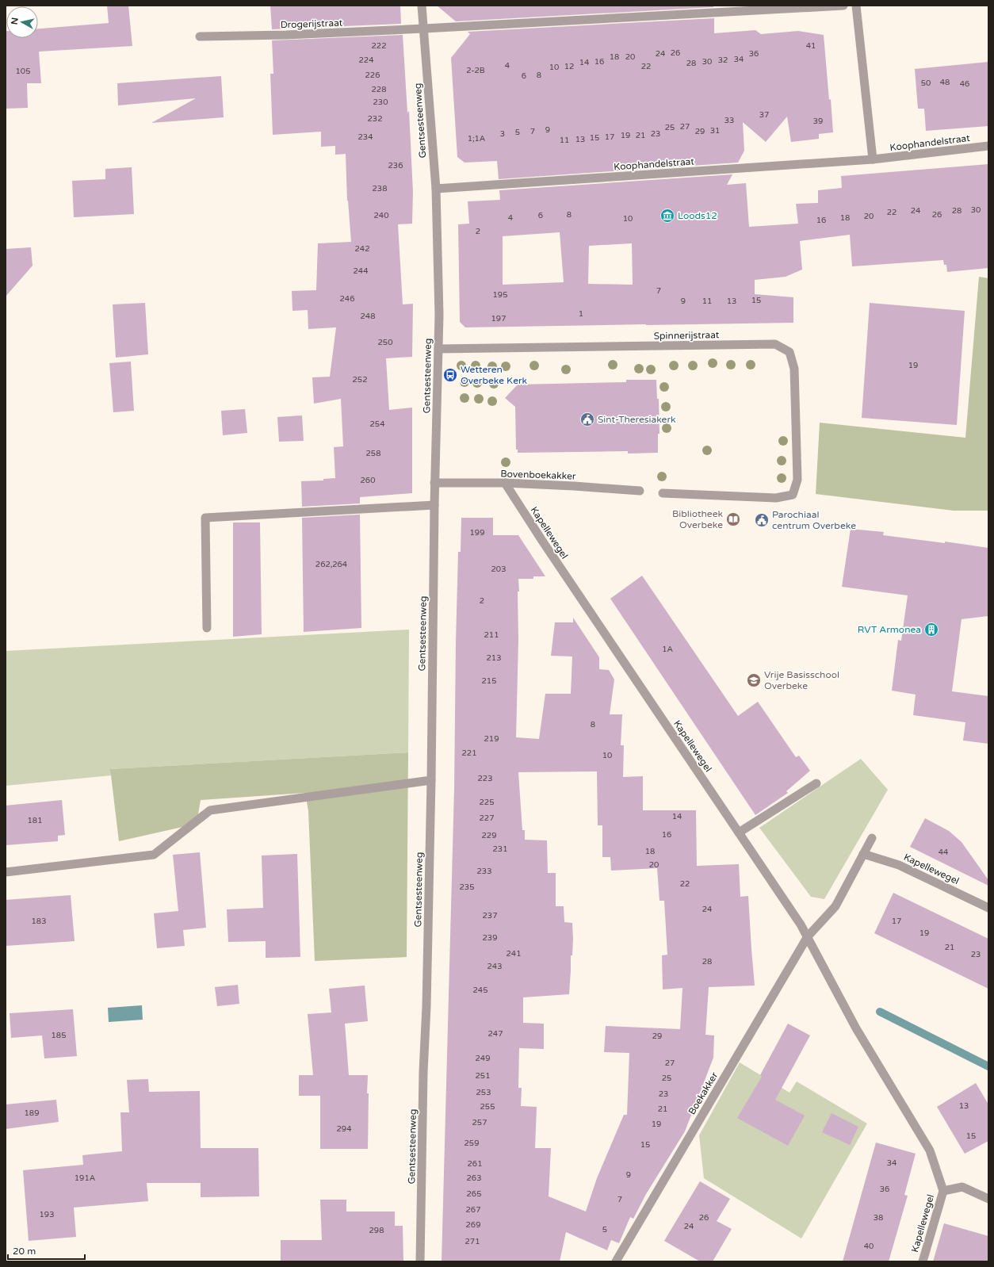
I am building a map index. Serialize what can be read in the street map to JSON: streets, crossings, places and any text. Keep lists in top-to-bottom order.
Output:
{
  "streets": {
    "street": [
      "Drogerijstraat",
      "Gentsesteenweg",
      "Koophandelstraat",
      "Spinnerijstraat",
      "Bovenboekakker",
      "Kapellewegel",
      "Boekakker"
    ]
  },
  "crossings": [
    ["Drogerijstraat", "Gentsesteenweg"],
    ["Gentsesteenweg", "Koophandelstraat"],
    ["Gentsesteenweg", "Spinnerijstraat"],
    ["Gentsesteenweg", "Bovenboekakker"],
    ["Bovenboekakker", "Kapellewegel"],
    ["Kapellewegel", "Boekakker"]
  ],
  "places": {
    "museum": ["Loods12"],
    "bus stop": ["Wetteren Overbeke Kerk"],
    "public building": ["Sint-Theresiakerk", "Parochiaal centrum Overbeke"],
    "library": ["Bibliotheek Overbeke"],
    "building": ["RVT Armonea"],
    "school or university": ["Vrije Basisschool Overbeke"]
  },
  "house_numbers": [
    "222",
    "41",
    "26",
    "24",
    "36",
    "18",
    "20",
    "34",
    "224",
    "32",
    "16",
    "30",
    "14",
    "28",
    "4",
    "12",
    "22",
    "10",
    "2-2B",
    "105",
    "226",
    "8",
    "6",
    "48",
    "50",
    "46",
    "228",
    "230",
    "37",
    "232",
    "33",
    "39",
    "27",
    "25",
    "9",
    "31",
    "7",
    "29",
    "5",
    "3",
    "23",
    "19",
    "21",
    "234",
    "17",
    "15",
    "1;1A",
    "13",
    "11",
    "236",
    "238",
    "30",
    "24",
    "28",
    "22",
    "8",
    "26",
    "240",
    "6",
    "20",
    "4",
    "18",
    "10",
    "16",
    "2",
    "242",
    "244",
    "7",
    "195",
    "246",
    "15",
    "9",
    "11",
    "13",
    "1",
    "248",
    "197",
    "250",
    "19",
    "252",
    "254",
    "258",
    "260",
    "199",
    "262,264",
    "203",
    "2",
    "211",
    "1A",
    "213",
    "215",
    "8",
    "219",
    "221",
    "10",
    "223",
    "225",
    "14",
    "227",
    "181",
    "16",
    "229",
    "231",
    "18",
    "44",
    "20",
    "233",
    "22",
    "235",
    "24",
    "237",
    "183",
    "17",
    "19",
    "239",
    "21",
    "241",
    "23",
    "28",
    "243",
    "245",
    "247",
    "185",
    "29",
    "249",
    "27",
    "251",
    "25",
    "253",
    "23",
    "13",
    "255",
    "21",
    "189",
    "257",
    "19",
    "294",
    "15",
    "259",
    "15",
    "34",
    "261",
    "9",
    "191A",
    "263",
    "36",
    "265",
    "7",
    "267",
    "193",
    "26",
    "38",
    "269",
    "24",
    "5",
    "298",
    "271",
    "40"
  ],
  "scale_bar": "20 m",
  "north": "left"
}
